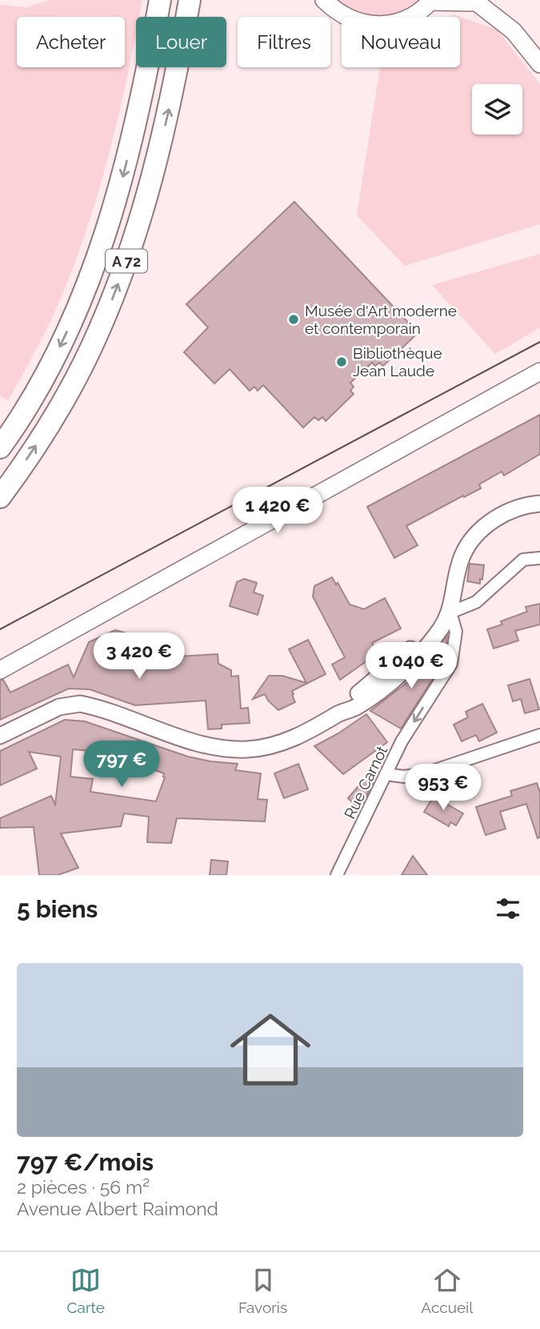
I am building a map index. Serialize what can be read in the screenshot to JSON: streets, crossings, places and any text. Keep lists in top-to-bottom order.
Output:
{
  "streets": {
    "highway": ["A 72"],
    "street": ["Rue Carnot"]
  },
  "one_way": ["Rue Carnot"],
  "places": ["Musée d'Art moderne et contemporain", "Bibliothèque Jean Laude"],
  "page": {
    "chip": [
      "Acheter",
      "Louer",
      "Filtres",
      "Nouveau"
    ],
    "price": [
      "1 420 €",
      "3 420 €",
      "1 040 €",
      "797 €",
      "953 €"
    ],
    "heading": "5 biens",
    "list": [
      {
        "name": "797 €/mois",
        "note": "2 pièces · 56 m² · Avenue Albert Raimond"
      }
    ],
    "tabs": ["Carte", "Favoris", "Accueil"]
  }
}
